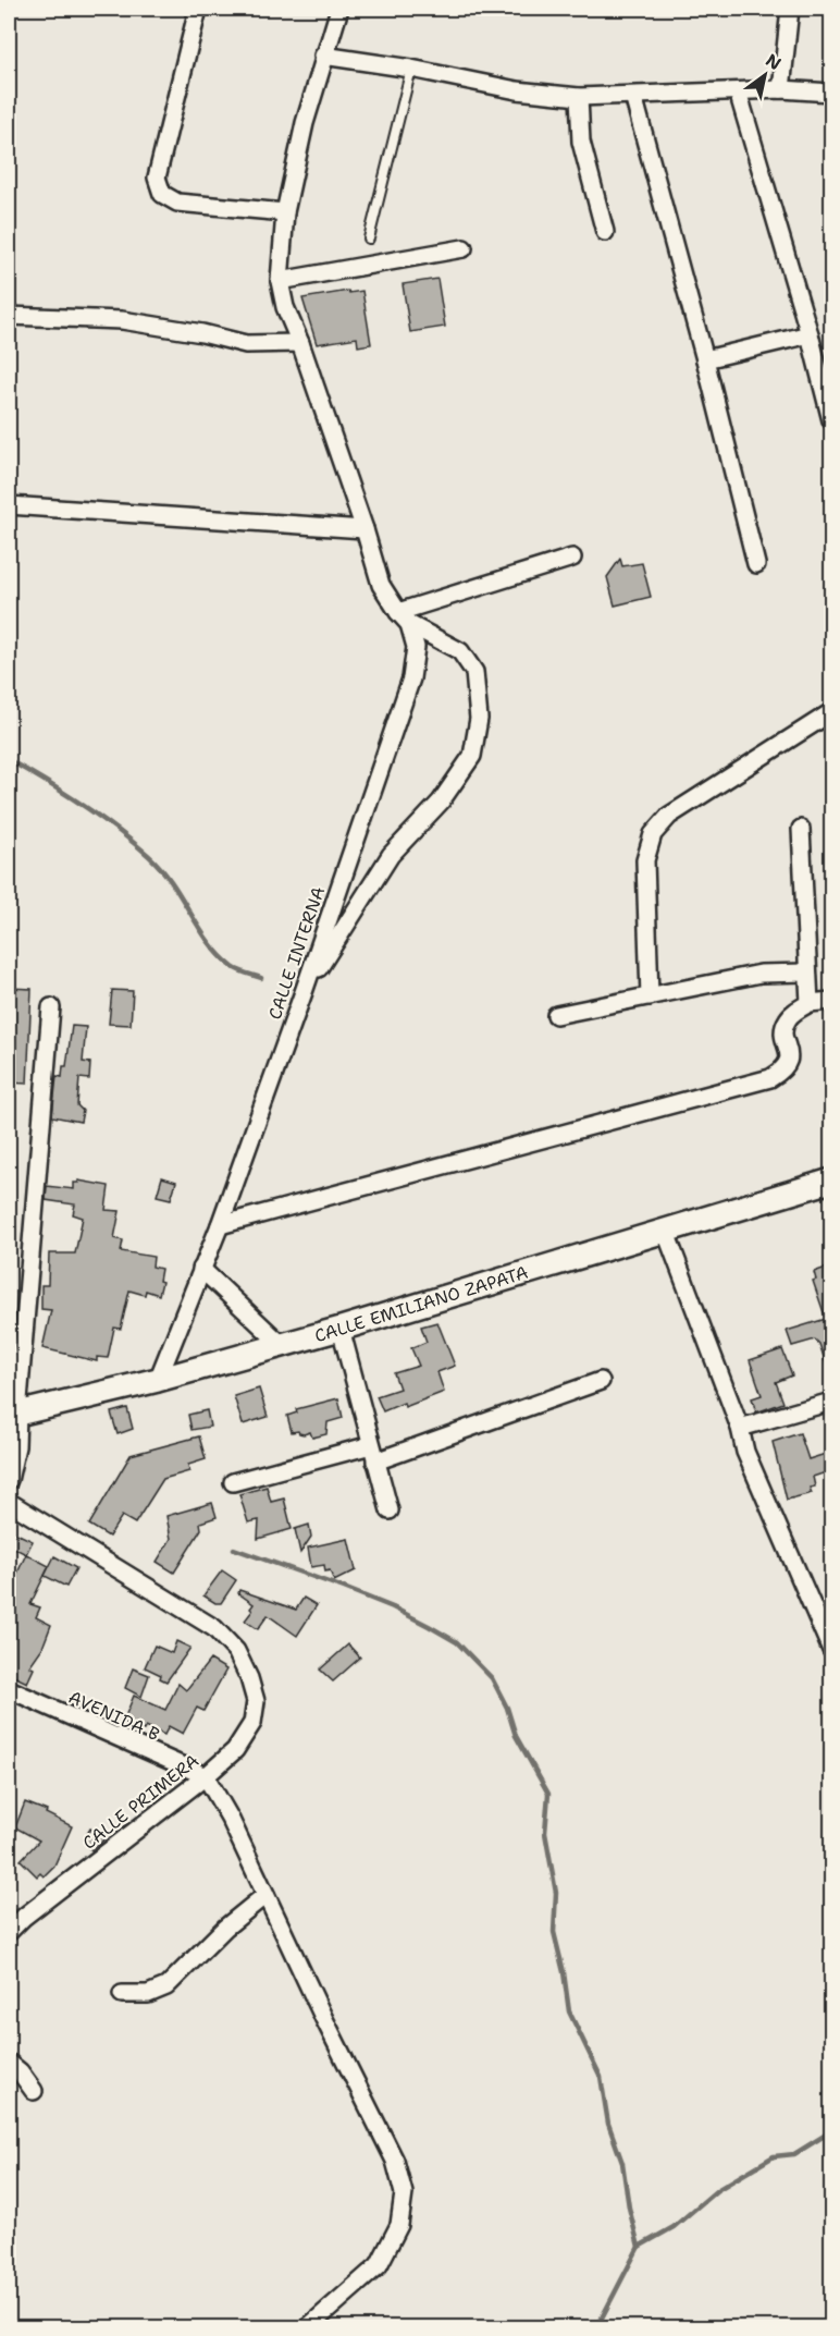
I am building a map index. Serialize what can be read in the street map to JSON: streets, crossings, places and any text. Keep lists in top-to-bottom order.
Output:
{
  "streets": {
    "main road": ["CALLE EMILIANO ZAPATA"],
    "street": ["CALLE INTERNA", "AVENIDA B", "CALLE PRIMERA"]
  },
  "crossings": [
    ["CALLE INTERNA", "CALLE EMILIANO ZAPATA"],
    ["AVENIDA B", "CALLE PRIMERA"]
  ],
  "north": "top right"
}
